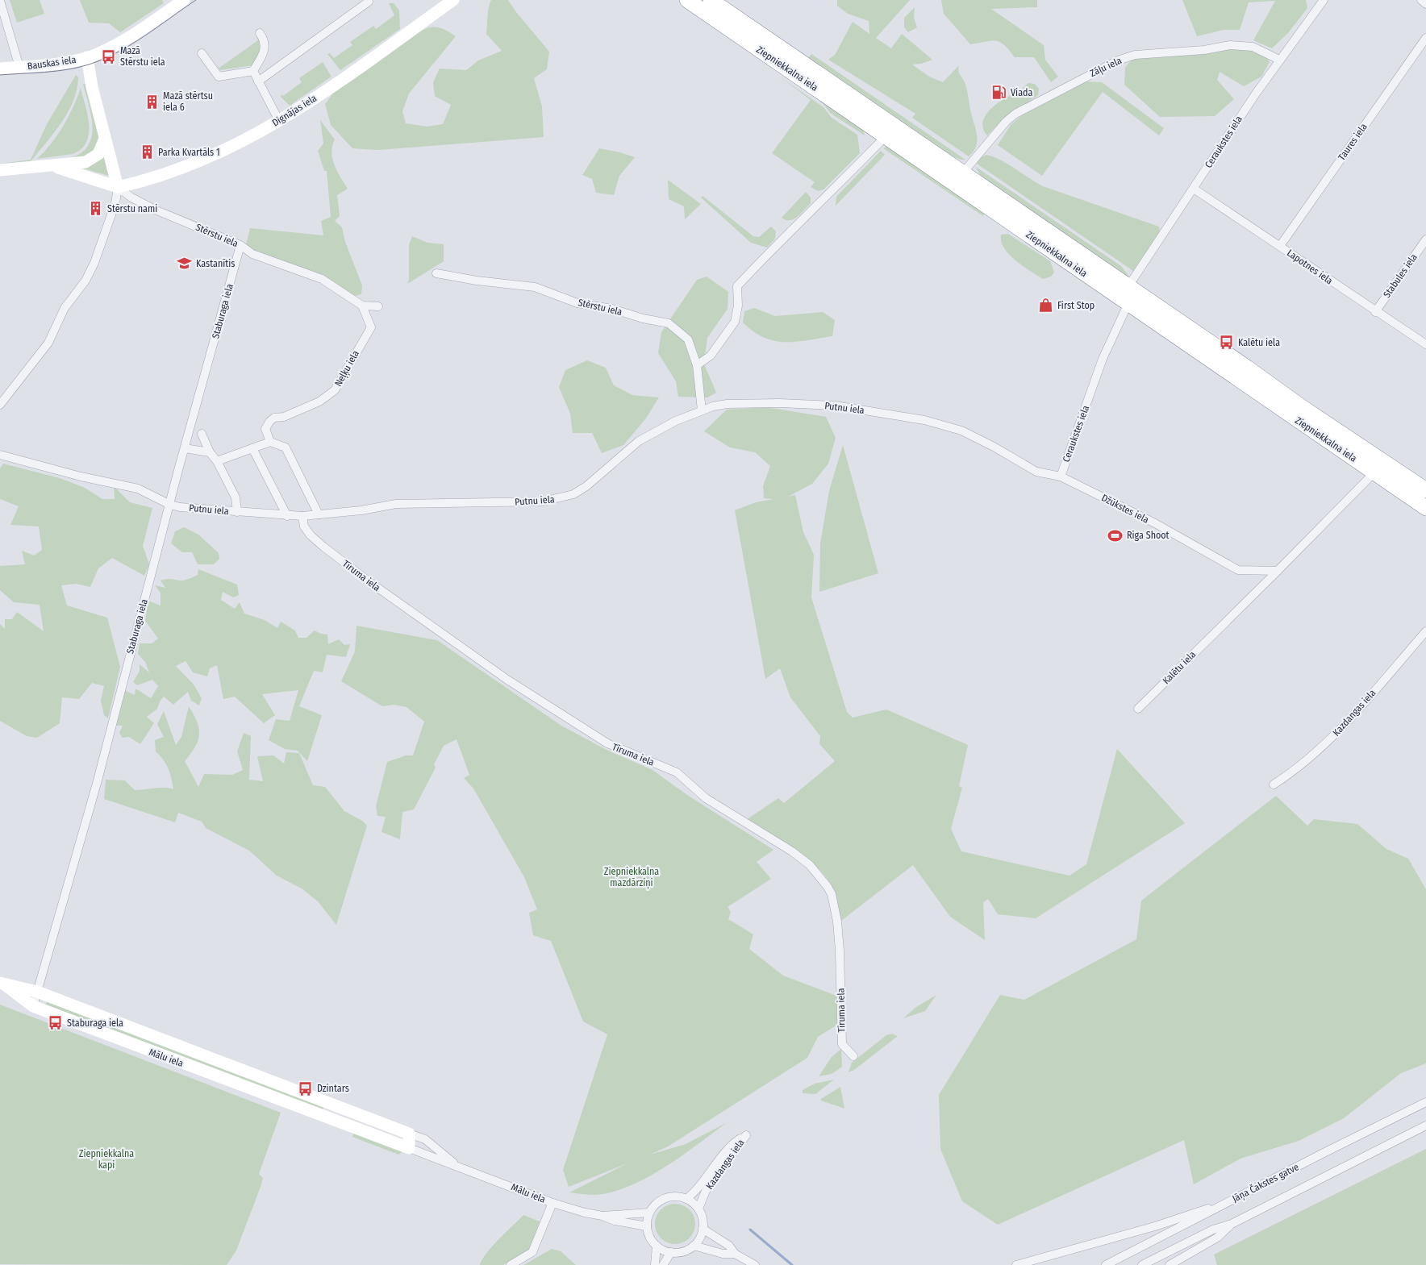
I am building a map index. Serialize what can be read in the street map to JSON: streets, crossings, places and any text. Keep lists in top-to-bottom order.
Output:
{
  "streets": {
    "highway": ["Ziepniekkalna iela"],
    "street": [
      "Bauskas iela",
      "Zāļu iela",
      "Dignājas iela",
      "Ceraukstes iela",
      "Taures iela",
      "Stērstu iela",
      "Lapotnes iela",
      "Stabules iela",
      "Staburaga iela",
      "Neļķu iela",
      "Putnu iela",
      "Džūkstes iela",
      "Tīruma iela",
      "Kalētu iela",
      "Kazdangas iela",
      "Mālu iela",
      "Jāņa Čakstes gatve"
    ]
  },
  "crossings": [
    ["Zāļu iela", "Ziepniekkalna iela"],
    ["Zāļu iela", "Ceraukstes iela"],
    ["Ziepniekkalna iela", "Ceraukstes iela"],
    ["Ziepniekkalna iela", "Kalētu iela"],
    ["Dignājas iela", "Stērstu iela"],
    ["Ceraukstes iela", "Lapotnes iela"],
    ["Ceraukstes iela", "Putnu iela"],
    ["Ceraukstes iela", "Džūkstes iela"],
    ["Taures iela", "Lapotnes iela"],
    ["Stērstu iela", "Staburaga iela"],
    ["Stērstu iela", "Neļķu iela"],
    ["Stērstu iela", "Putnu iela"],
    ["Lapotnes iela", "Stabules iela"],
    ["Staburaga iela", "Putnu iela"],
    ["Staburaga iela", "Mālu iela"],
    ["Putnu iela", "Džūkstes iela"],
    ["Putnu iela", "Tīruma iela"],
    ["Džūkstes iela", "Kalētu iela"],
    ["Kazdangas iela", "Mālu iela"]
  ],
  "parks": ["Ziepniekkalna mazdārziņi", "Ziepniekkalna kapi"],
  "places": {
    "bus stop": [
      "Mazā Stērstu iela",
      "Kalētu iela",
      "Staburaga iela",
      "Dzintars"
    ],
    "fuel station": ["Viada"],
    "building": ["Mazā stērtsu iela 6", "Parka Kvartāls 1", "Stērstu nami"],
    "school or university": ["Kastanītis"],
    "shop": ["First Stop"],
    "sports": ["Riga Shoot"]
  }
}
